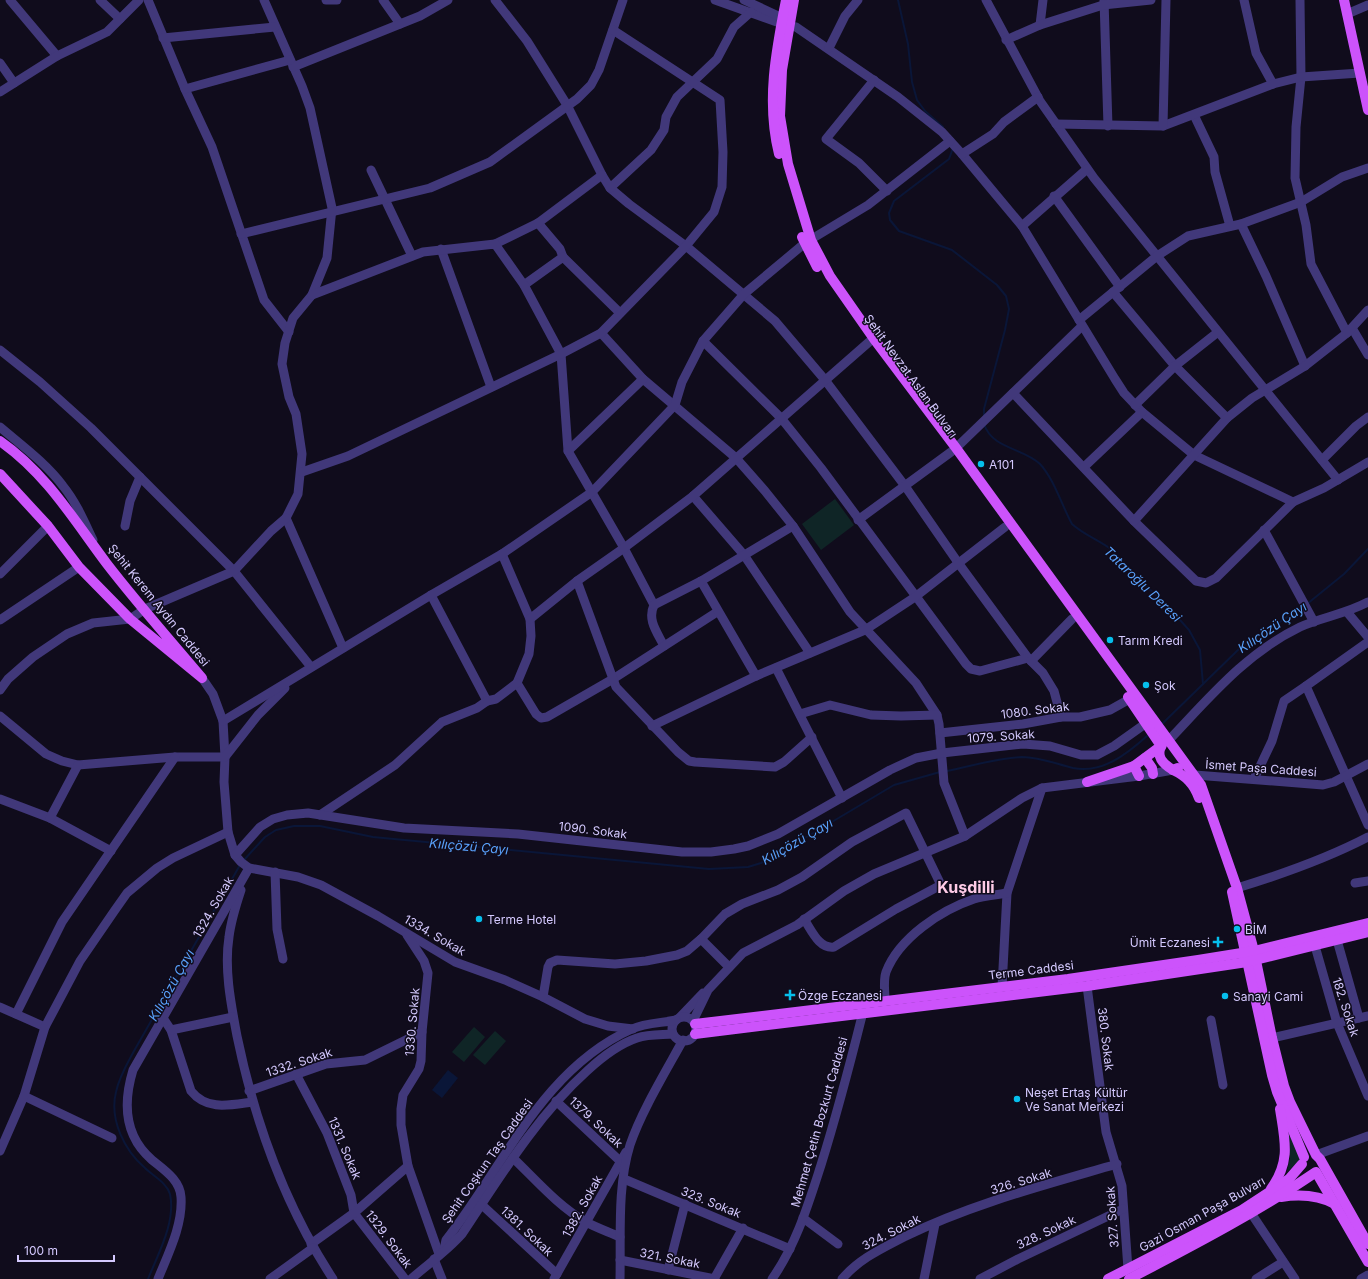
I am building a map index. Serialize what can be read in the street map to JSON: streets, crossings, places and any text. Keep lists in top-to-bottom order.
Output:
{
  "streets": {
    "main road": [
      "Şehit Nevzat Aslan Bulvarı",
      "Şehit Kerem Aydın Caddesi",
      "Terme Caddesi",
      "Gazi Osman Paşa Bulvarı"
    ],
    "street": [
      "1080. Sokak",
      "1079. Sokak",
      "İsmet Paşa Caddesi",
      "1090. Sokak",
      "1324. Sokak",
      "1334. Sokak",
      "182. Sokak",
      "1330. Sokak",
      "380. Sokak",
      "1332. Sokak",
      "1379. Sokak",
      "Mehmet Çetin Bozkurt Caddesi",
      "1331. Sokak",
      "Şehit Coşkun Taş Caddesi",
      "326. Sokak",
      "323. Sokak",
      "1382. Sokak",
      "327. Sokak",
      "1381. Sokak",
      "324. Sokak",
      "328. Sokak",
      "1329. Sokak",
      "321. Sokak"
    ]
  },
  "crossings": [
    ["Şehit Nevzat Aslan Bulvarı", "1080. Sokak"],
    ["Şehit Nevzat Aslan Bulvarı", "1079. Sokak"],
    ["1079. Sokak", "1090. Sokak"],
    ["1324. Sokak", "1334. Sokak"],
    ["1334. Sokak", "1330. Sokak"],
    ["1334. Sokak", "Şehit Coşkun Taş Caddesi"],
    ["Terme Caddesi", "182. Sokak"],
    ["Terme Caddesi", "380. Sokak"],
    ["Terme Caddesi", "Mehmet Çetin Bozkurt Caddesi"],
    ["Terme Caddesi", "Şehit Coşkun Taş Caddesi"],
    ["1330. Sokak", "1332. Sokak"],
    ["1330. Sokak", "Şehit Coşkun Taş Caddesi"],
    ["380. Sokak", "326. Sokak"],
    ["380. Sokak", "327. Sokak"],
    ["1332. Sokak", "1331. Sokak"],
    ["1379. Sokak", "Şehit Coşkun Taş Caddesi"],
    ["1379. Sokak", "1382. Sokak"],
    ["Mehmet Çetin Bozkurt Caddesi", "323. Sokak"],
    ["1331. Sokak", "1329. Sokak"],
    ["Şehit Coşkun Taş Caddesi", "1381. Sokak"],
    ["326. Sokak", "327. Sokak"],
    ["326. Sokak", "324. Sokak"],
    ["1382. Sokak", "1381. Sokak"],
    ["Gazi Osman Paşa Bulvarı", "327. Sokak"],
    ["327. Sokak", "328. Sokak"]
  ],
  "districts": ["Kuşdilli"],
  "water": ["Tataroğlu Deresi", "Kılıçözü Çayı"],
  "places": {
    "other": [
      "A101",
      "Tarım Kredi",
      "Şok",
      "Terme Hotel",
      "BİM",
      "Sanayi Cami",
      "Neşet Ertaş Kültür Ve Sanat Merkezi"
    ],
    "health": ["Ümit Eczanesi", "Özge Eczanesi"]
  },
  "scale_bar": "100 m"
}
